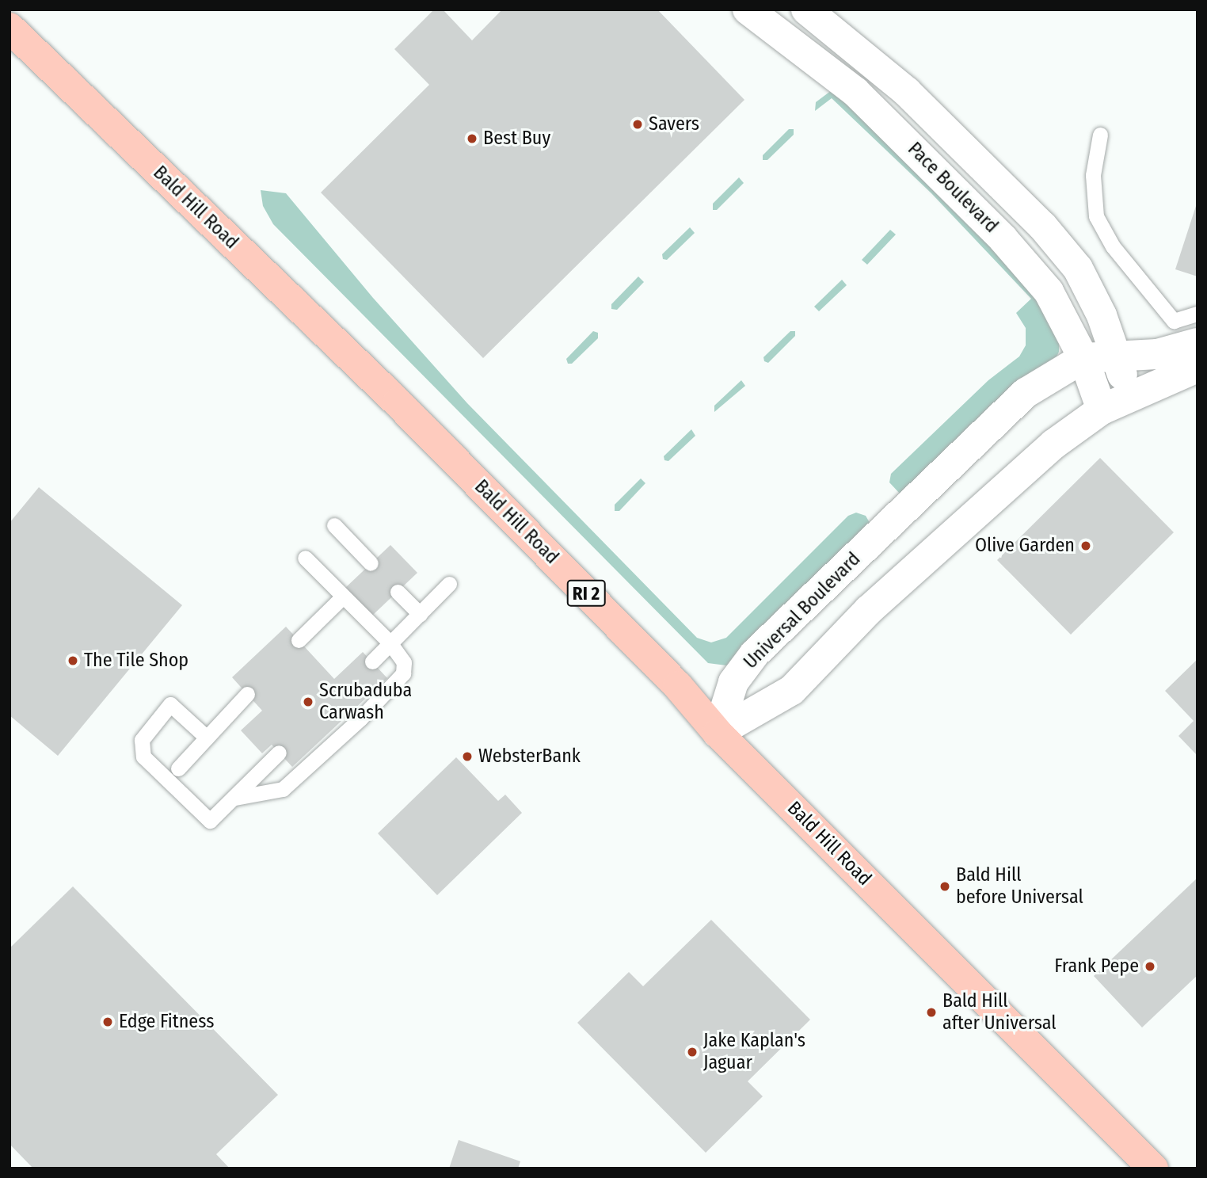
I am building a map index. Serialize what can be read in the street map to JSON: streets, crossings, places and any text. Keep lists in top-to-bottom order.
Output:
{
  "streets": {
    "main road": ["Bald Hill Road", "RI 2"],
    "street": ["Pace Boulevard", "Universal Boulevard"]
  },
  "crossings": [
    ["Pace Boulevard", "Universal Boulevard"],
    ["Bald Hill Road", "Universal Boulevard"]
  ],
  "places": [
    "Savers",
    "Best Buy",
    "Olive Garden",
    "The Tile Shop",
    "Scrubaduba Carwash",
    "WebsterBank",
    "Bald Hill before Universal",
    "Frank Pepe",
    "Bald Hill after Universal",
    "Edge Fitness",
    "Jake Kaplan's Jaguar"
  ]
}
